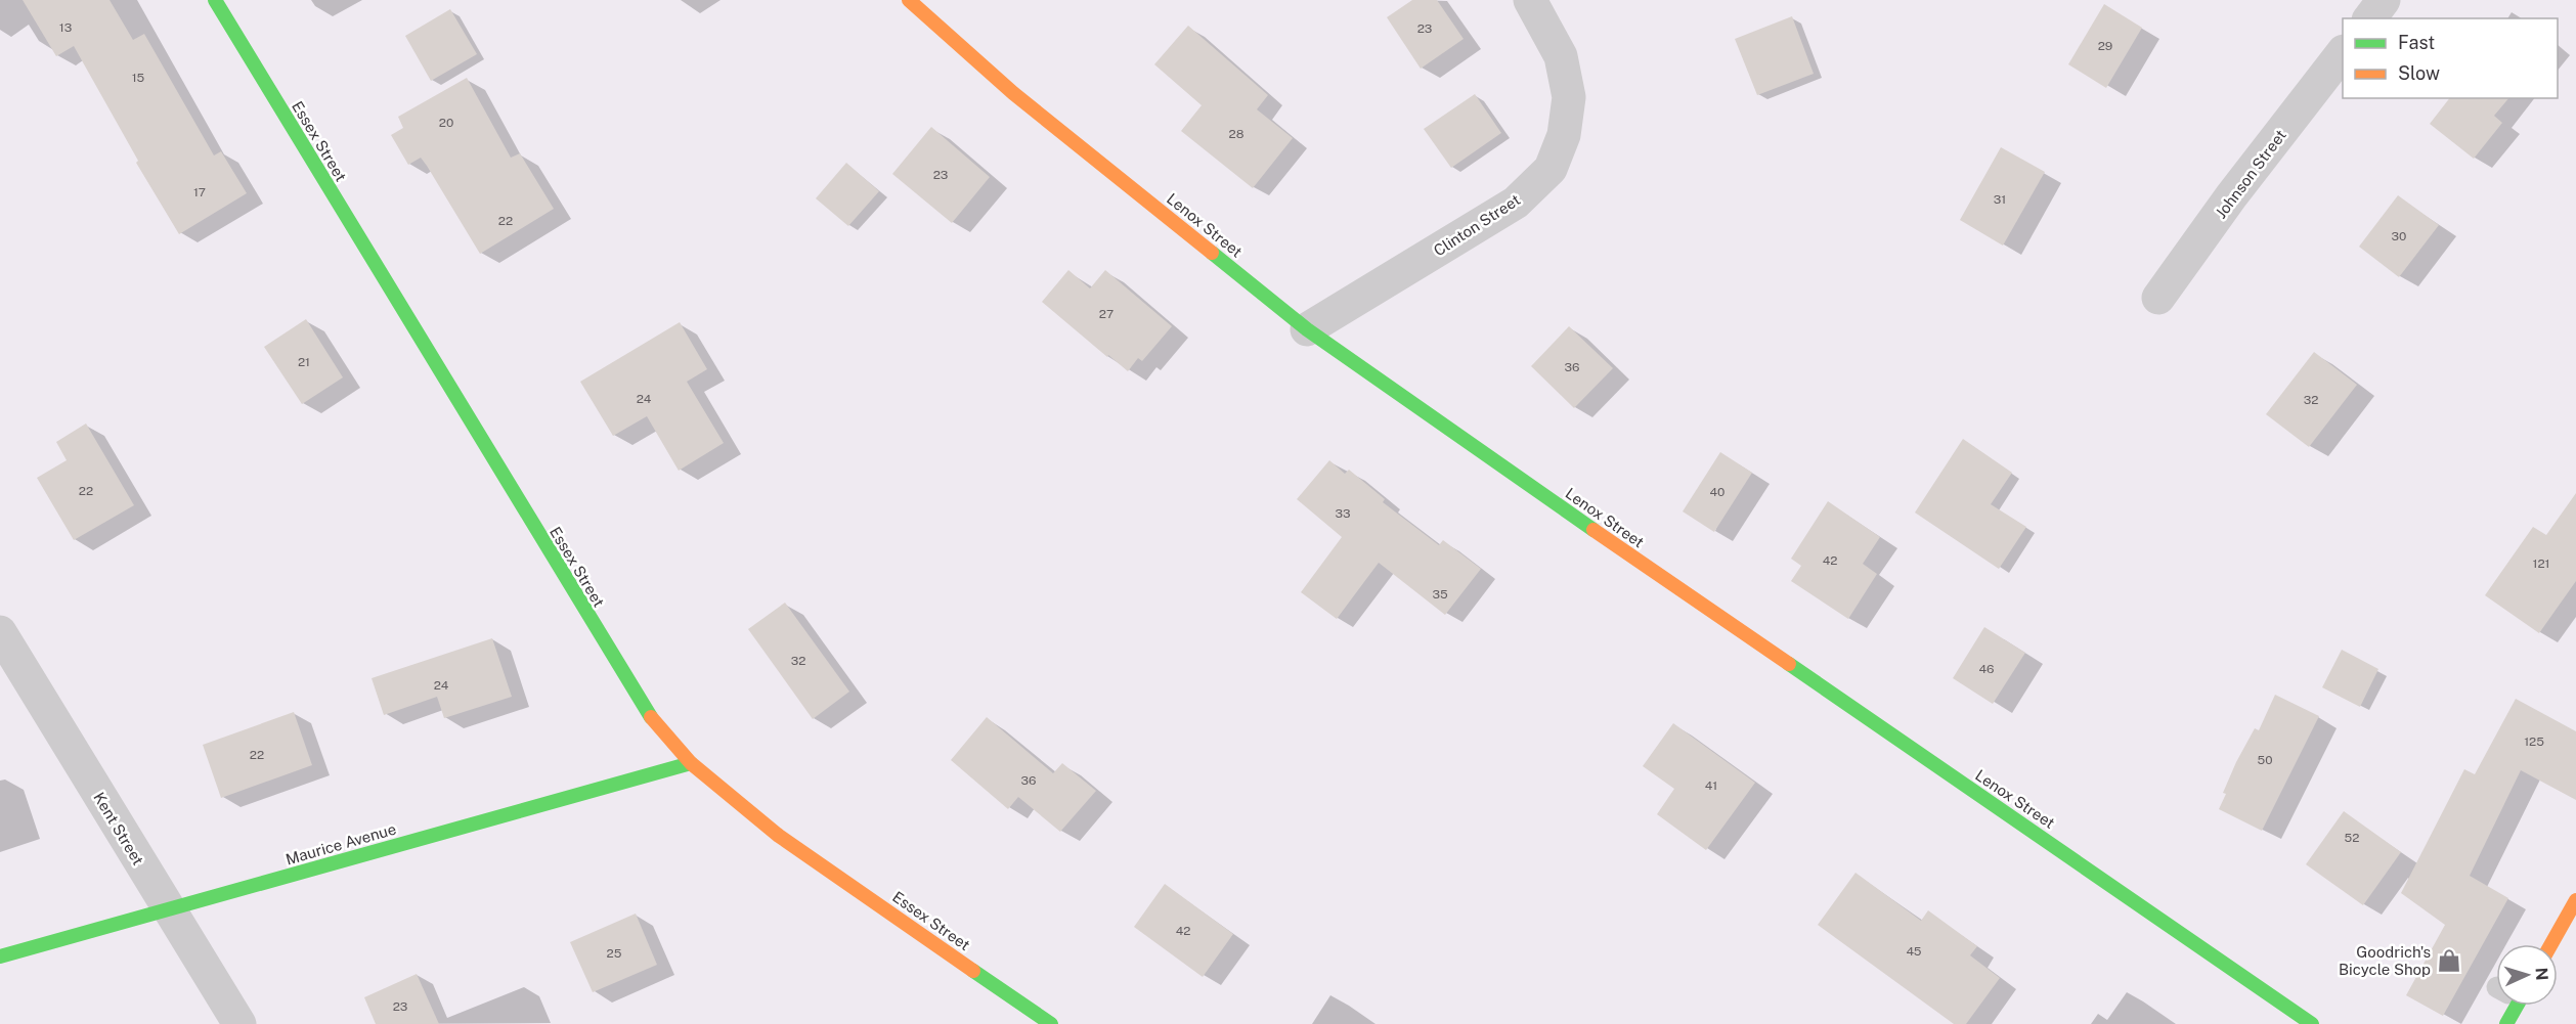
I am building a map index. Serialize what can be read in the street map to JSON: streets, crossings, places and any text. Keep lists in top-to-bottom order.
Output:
{
  "streets": {
    "street": [
      "Essex Street",
      "Johnson Street",
      "Lenox Street",
      "Clinton Street",
      "Kent Street",
      "Maurice Avenue"
    ]
  },
  "crossings": [
    ["Essex Street", "Maurice Avenue"],
    ["Lenox Street", "Clinton Street"],
    ["Kent Street", "Maurice Avenue"]
  ],
  "places": {
    "shop": ["Goodrich's Bicycle Shop"]
  },
  "house_numbers": [
    "13",
    "23",
    "29",
    "15",
    "20",
    "28",
    "23",
    "17",
    "31",
    "22",
    "30",
    "27",
    "21",
    "36",
    "24",
    "32",
    "22",
    "40",
    "33",
    "42",
    "121",
    "35",
    "32",
    "46",
    "24",
    "125",
    "22",
    "50",
    "36",
    "41",
    "52",
    "42",
    "45",
    "25",
    "23"
  ],
  "legend": ["Fast", "Slow"],
  "north": "right"
}
